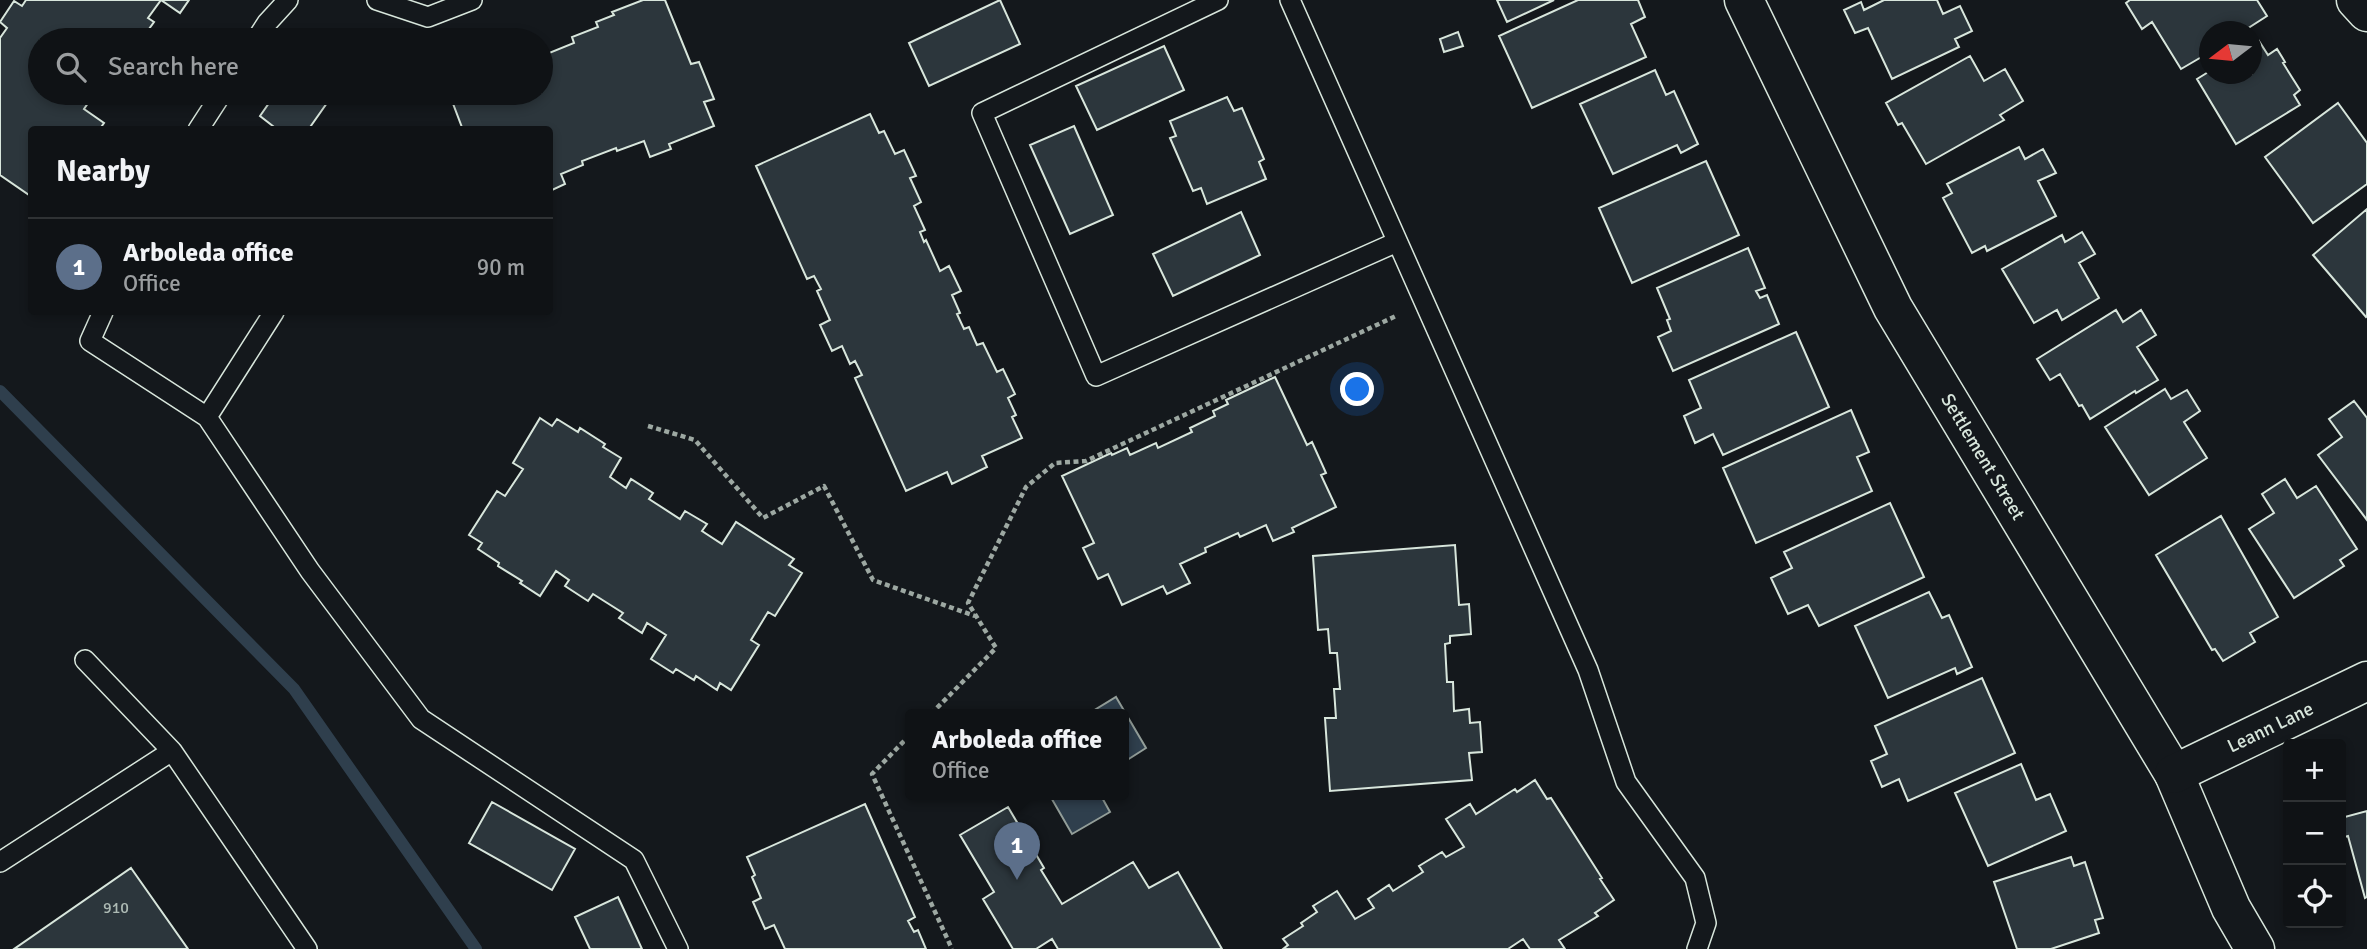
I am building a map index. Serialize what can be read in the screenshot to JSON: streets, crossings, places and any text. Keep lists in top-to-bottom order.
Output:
{
  "streets": {
    "street": ["Settlement Street", "Leann Lane"]
  },
  "crossings": [
    ["Settlement Street", "Leann Lane"]
  ],
  "house_numbers": ["910"],
  "north": "left",
  "page": {
    "search": "Search here",
    "heading": "Nearby",
    "list": [
      {
        "mark": "1",
        "name": "Arboleda office",
        "note": "Office",
        "value": "90 m"
      }
    ],
    "popup": ["Arboleda office", "Office"],
    "map_buttons": ["+", "−"],
    "pins": "1"
  }
}
